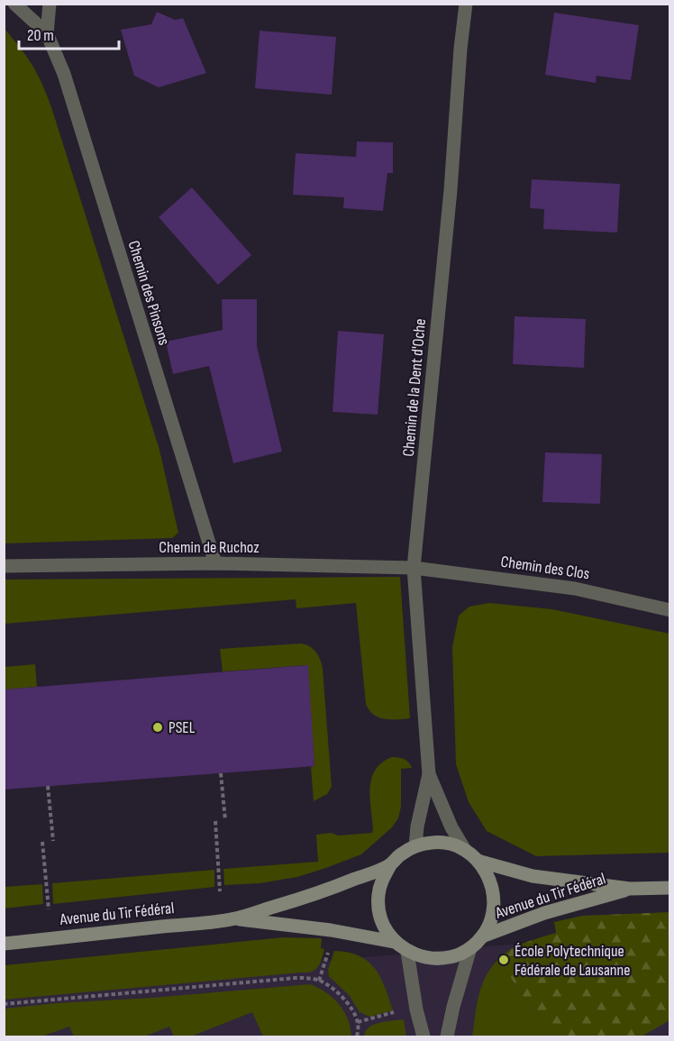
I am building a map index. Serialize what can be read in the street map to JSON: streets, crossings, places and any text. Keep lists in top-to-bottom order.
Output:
{
  "streets": {
    "main road": ["Avenue du Tir Fédéral"],
    "street": [
      "Chemin des Pinsons",
      "Chemin de la Dent d'Oche",
      "Chemin de Ruchoz",
      "Chemin des Clos"
    ]
  },
  "crossings": [
    ["Chemin des Pinsons", "Chemin de Ruchoz"],
    ["Chemin de la Dent d'Oche", "Chemin de Ruchoz"],
    ["Chemin de la Dent d'Oche", "Chemin des Clos"],
    ["Chemin de la Dent d'Oche", "Avenue du Tir Fédéral"],
    ["Chemin de Ruchoz", "Chemin des Clos"]
  ],
  "places": ["PSEL", "École Polytechnique Fédérale de Lausanne"],
  "scale_bar": "20 m"
}
